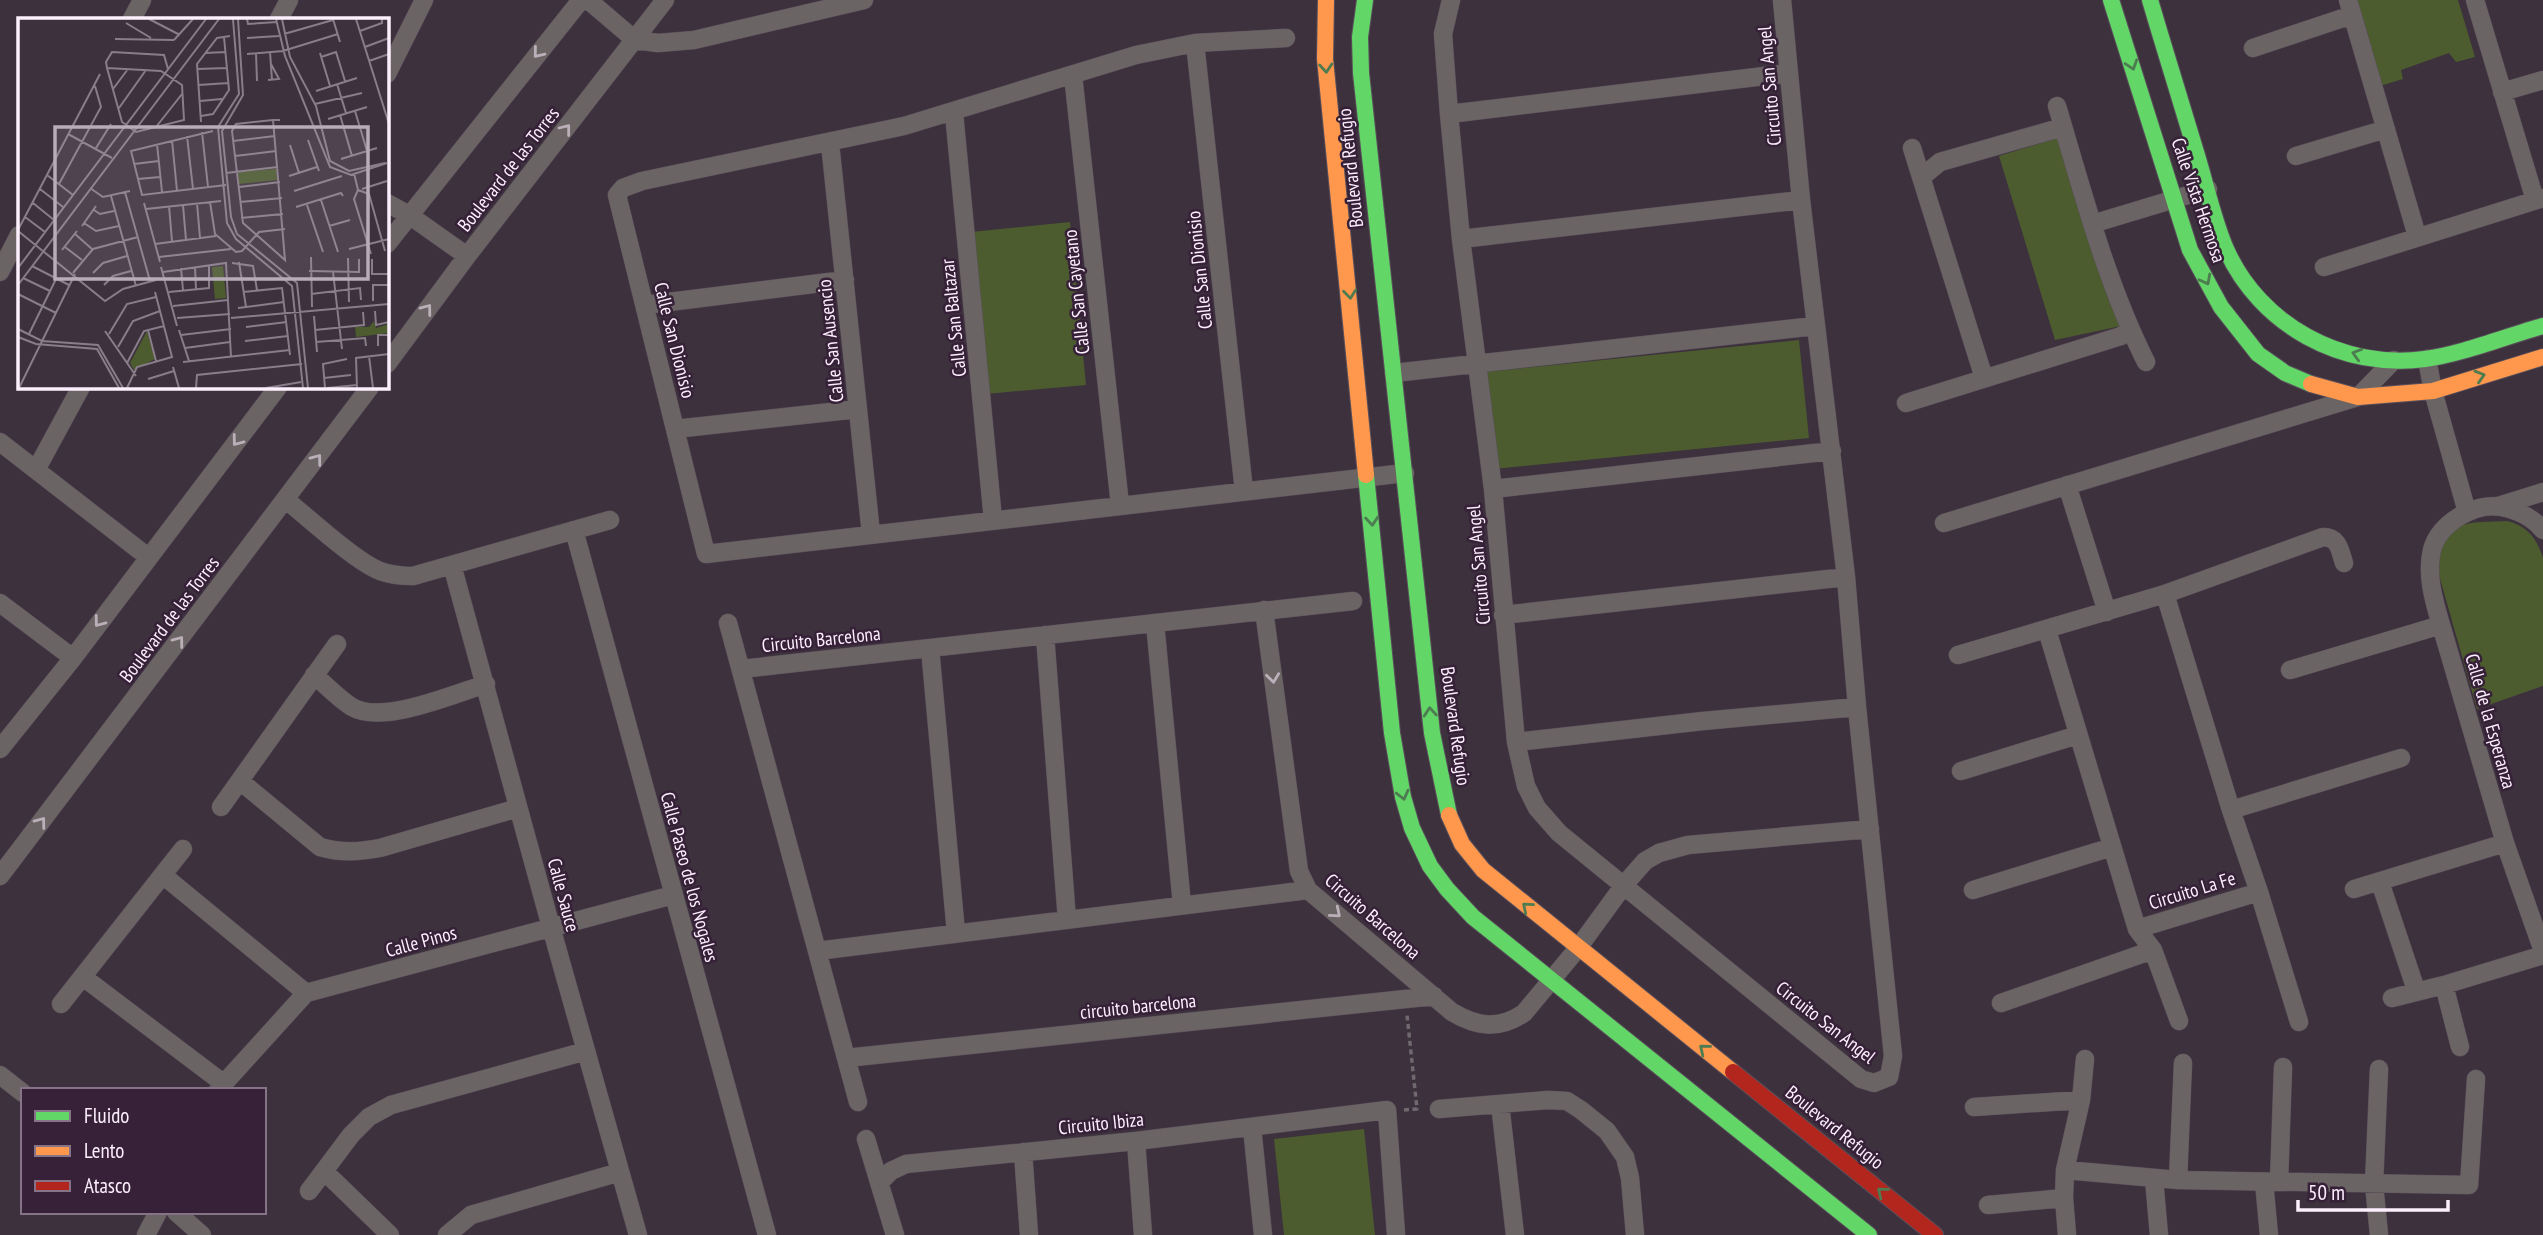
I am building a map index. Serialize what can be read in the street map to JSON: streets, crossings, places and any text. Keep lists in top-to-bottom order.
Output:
{
  "streets": {
    "street": [
      "Circuito San Angel",
      "Boulevard Refugio",
      "Boulevard de las Torres",
      "Calle Vista Hermosa",
      "Calle San Dionisio",
      "Calle San Cayetano",
      "Calle San Baltazar",
      "Calle San Ausencio",
      "Circuito Barcelona",
      "Calle de la Esperanza",
      "Calle Paseo de los Nogales",
      "Circuito La Fe",
      "Calle Sauce",
      "Calle Pinos",
      "circuito barcelona",
      "Circuito Ibiza"
    ]
  },
  "crossings": [
    ["Circuito San Angel", "Circuito Barcelona"],
    ["Boulevard Refugio", "Calle San Dionisio"],
    ["Boulevard Refugio", "Circuito Barcelona"],
    ["Calle San Dionisio", "Calle San Cayetano"],
    ["Calle San Dionisio", "Calle San Baltazar"],
    ["Calle San Dionisio", "Calle San Ausencio"],
    ["Circuito Barcelona", "circuito barcelona"],
    ["Calle Paseo de los Nogales", "Calle Pinos"],
    ["Calle Sauce", "Calle Pinos"]
  ],
  "legend": ["Fluido", "Lento", "Atasco"],
  "scale_bar": "50 m"
}
